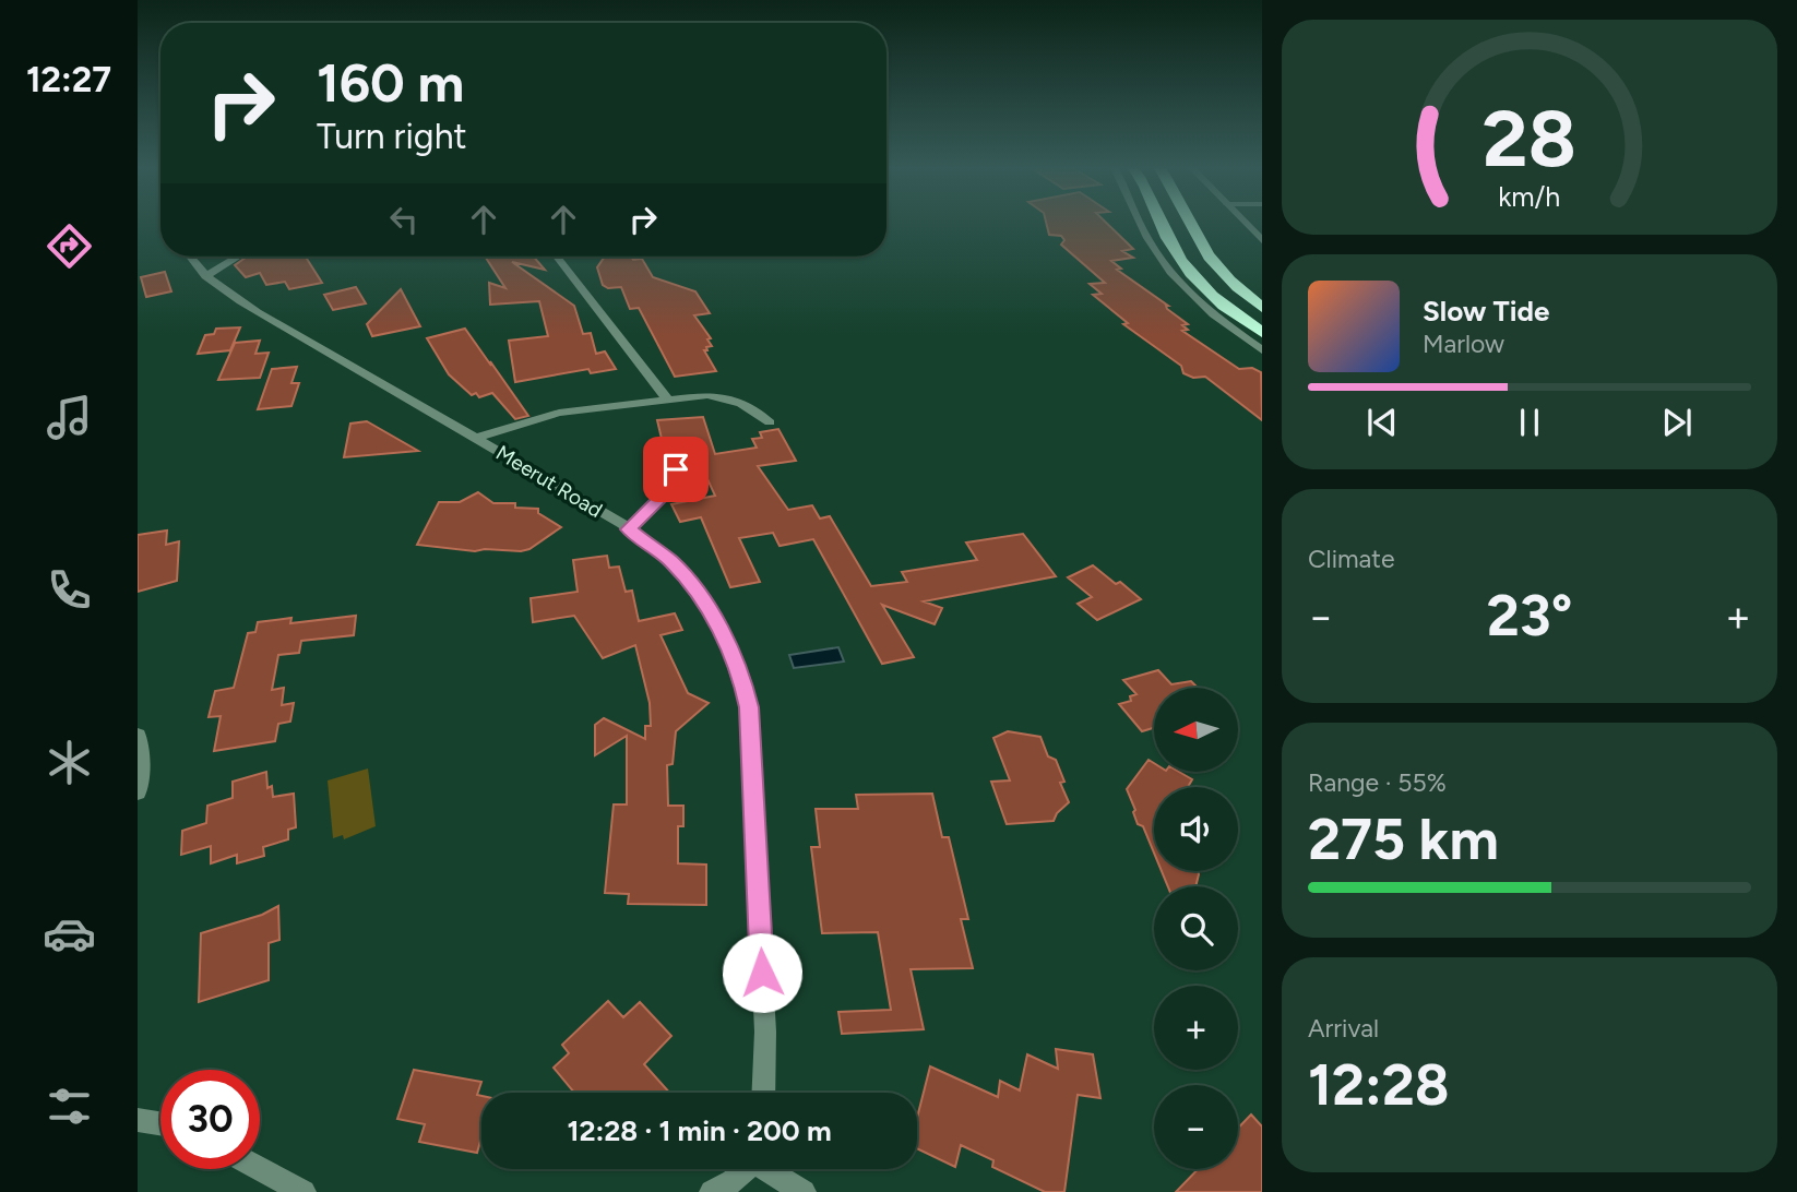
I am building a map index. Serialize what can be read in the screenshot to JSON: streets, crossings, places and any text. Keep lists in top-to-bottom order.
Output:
{
  "streets": {
    "street": ["Meerut Road"]
  },
  "north": "left",
  "page": {
    "tabs": "12:27",
    "turn": ["160 m", "Turn right"],
    "song": ["Slow Tide", "Marlow"],
    "tile": [
      "Climate",
      ["Range · 55%", "275 km"],
      ["Arrival", "12:28"]
    ],
    "heat": ["−", "23°", "+"],
    "map_buttons": ["+", "−"],
    "limit": "30",
    "trip": "12:28 · 1 min · 200 m",
    "gauge": ["28", "km/h"]
  }
}
